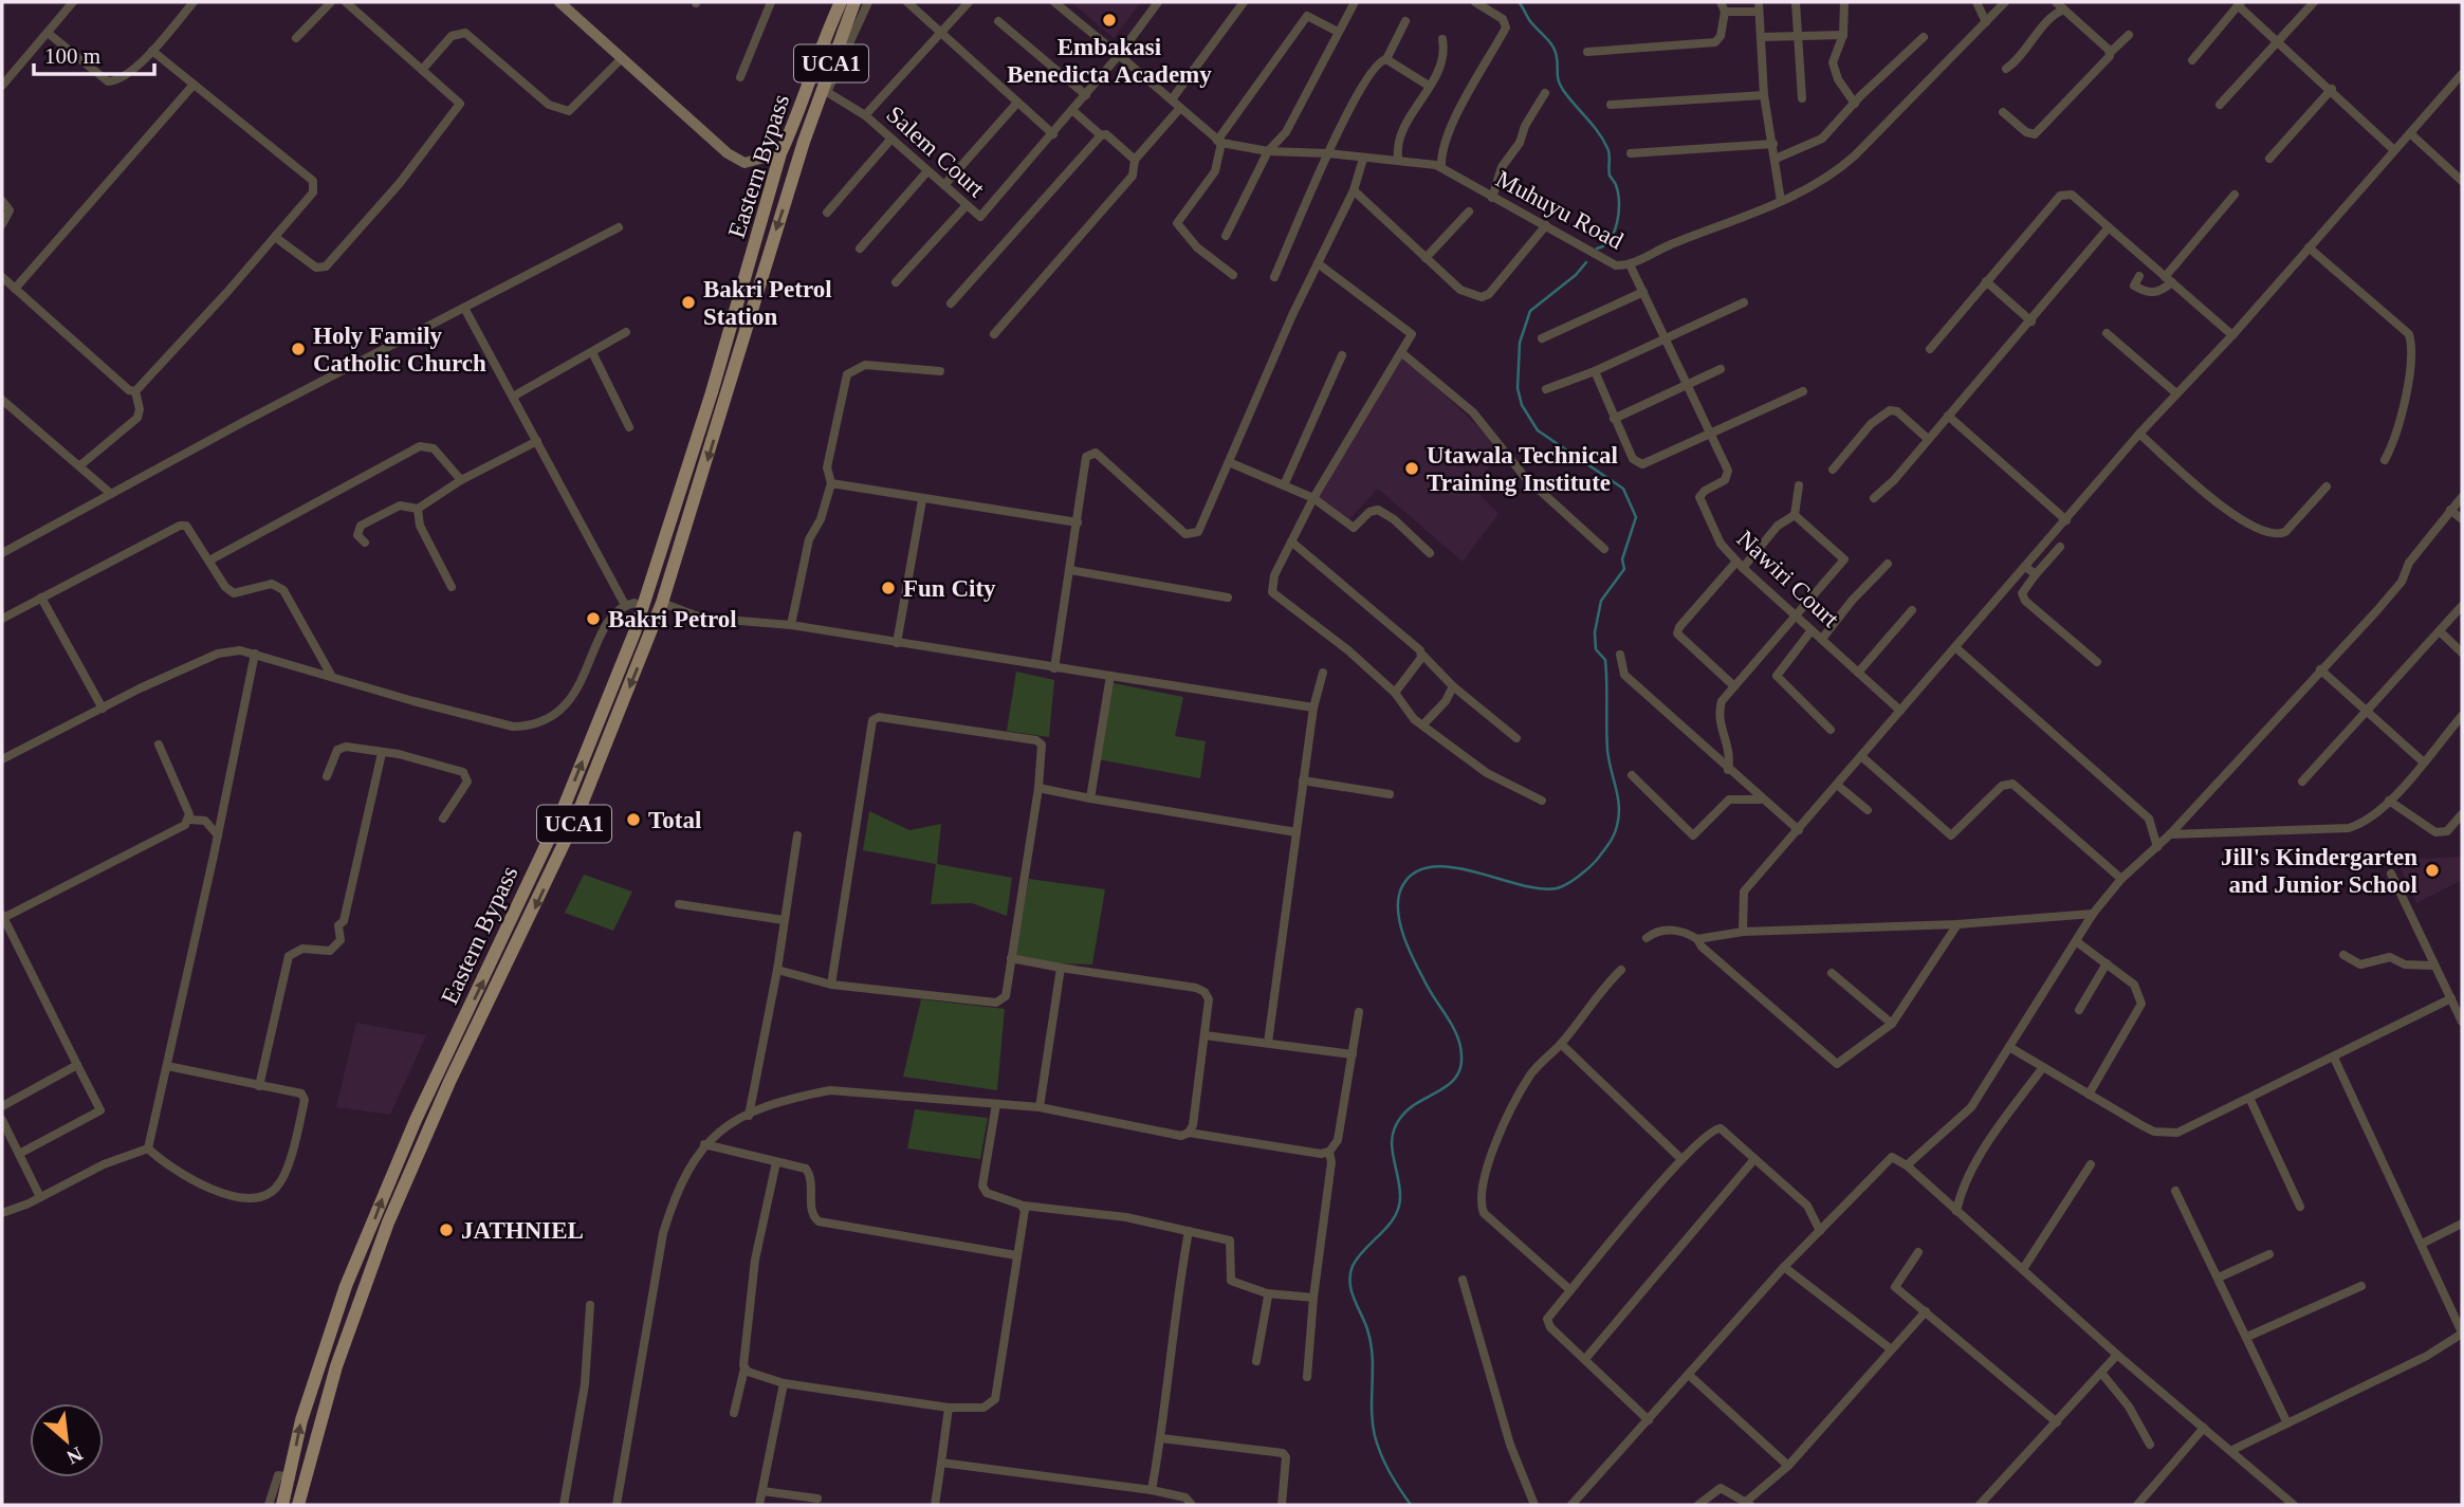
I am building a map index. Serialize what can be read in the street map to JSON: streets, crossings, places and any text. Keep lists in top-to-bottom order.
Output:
{
  "streets": {
    "main road": ["UCA1", "Eastern Bypass"],
    "street": ["Salem Court", "Muhuyu Road", "Nawiri Court"]
  },
  "crossings": [
    ["Salem Court", "Eastern Bypass"],
    ["Muhuyu Road", "Nawiri Court"]
  ],
  "places": [
    "Embakasi Benedicta Academy",
    "Bakri Petrol Station",
    "Holy Family Catholic Church",
    "Utawala Technical Training Institute",
    "Fun City",
    "Bakri Petrol",
    "Total",
    "Jill's Kindergarten and Junior School",
    "JATHNIEL"
  ],
  "scale_bar": "100 m",
  "north": "bottom right"
}
